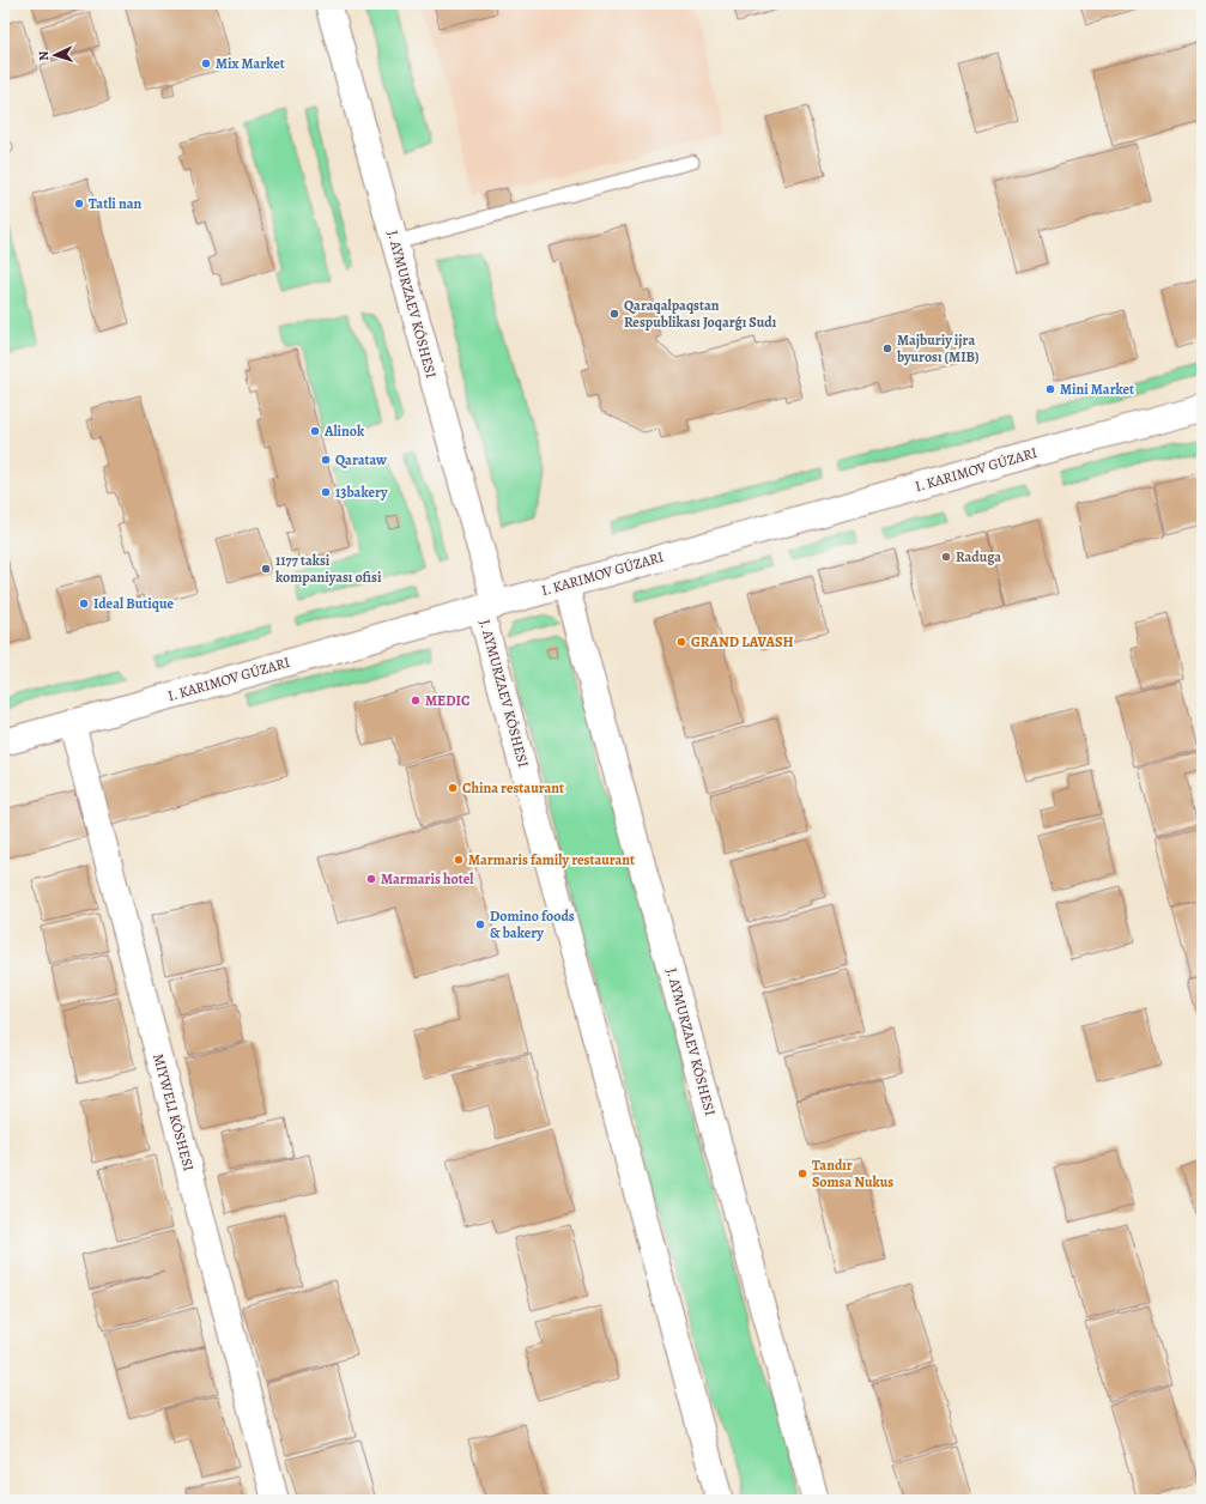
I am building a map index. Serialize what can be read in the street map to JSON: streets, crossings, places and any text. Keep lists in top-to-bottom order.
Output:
{
  "streets": {
    "street": ["J. AYMURZAEV KÓSHESI", "MIYWELI KÓSHESI"]
  },
  "places": [
    "Mix Market",
    "Tatli nan",
    "Qaraqalpaqstan Respublikası Joqarǵı Sudı",
    "Majburiy ijra byurosı (MIB)",
    "Mini Market",
    "Alinok",
    "Qarataw",
    "13bakery",
    "Raduga",
    "1177 taksi kompaniyası ofisi",
    "Ideal Butique",
    "GRAND LAVASH",
    "MEDIC",
    "China restaurant",
    "Marmaris family restaurant",
    "Marmaris hotel",
    "Domino foods & bakery",
    "Tandır Somsa Nukus"
  ],
  "north": "left"
}
